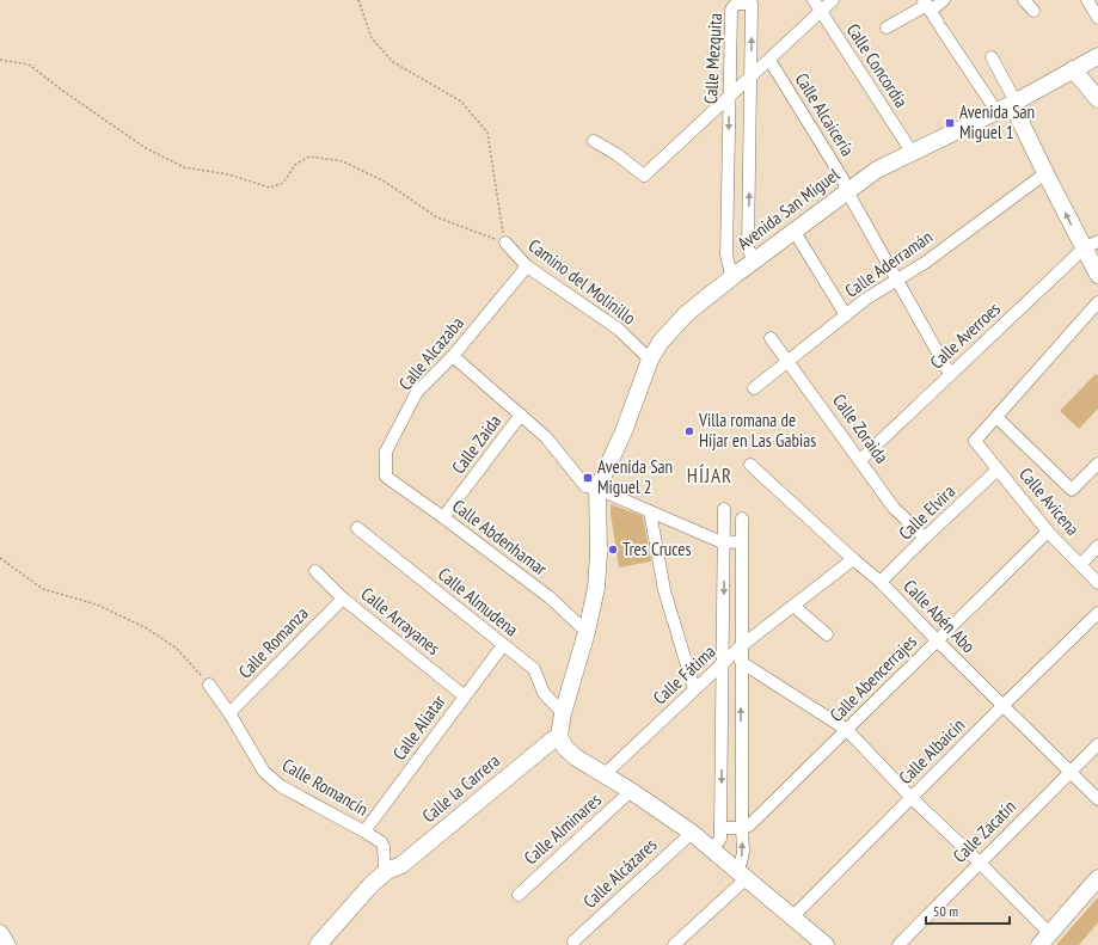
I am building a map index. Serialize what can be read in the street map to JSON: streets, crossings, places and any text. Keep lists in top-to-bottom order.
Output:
{
  "streets": {
    "street": [
      "Calle Mezquita",
      "Calle Concordia",
      "Calle Alcaicería",
      "Avenida San Miguel",
      "Calle Aderramán",
      "Camino del Molinillo",
      "Calle Averroes",
      "Calle Alcazaba",
      "Calle Zoraida",
      "Calle Zaida",
      "Calle Avicena",
      "Calle Elvira",
      "Calle Abdenhamar",
      "Calle Almudena",
      "Calle Abén Abo",
      "Calle Arrayanes",
      "Calle Romanza",
      "Calle Fátima",
      "Calle Abencerrajes",
      "Calle Aliatar",
      "Calle Albaicín",
      "Calle Romancín",
      "Calle la Carrera",
      "Calle Alminares",
      "Calle Zacatín",
      "Calle Alcázares"
    ]
  },
  "crossings": [
    ["Calle Mezquita", "Avenida San Miguel"],
    ["Calle Concordia", "Avenida San Miguel"],
    ["Calle Alcaicería", "Avenida San Miguel"],
    ["Avenida San Miguel", "Camino del Molinillo"],
    ["Calle Aderramán", "Calle Zoraida"],
    ["Camino del Molinillo", "Calle Alcazaba"],
    ["Calle Averroes", "Calle Zoraida"],
    ["Calle Alcazaba", "Calle Abdenhamar"],
    ["Calle Zoraida", "Calle Elvira"],
    ["Calle Zaida", "Calle Abdenhamar"],
    ["Calle Avicena", "Calle Elvira"],
    ["Calle Avicena", "Calle Abencerrajes"],
    ["Calle Elvira", "Calle Abén Abo"],
    ["Calle Almudena", "Calle Aliatar"],
    ["Calle Abén Abo", "Calle Fátima"],
    ["Calle Abén Abo", "Calle Abencerrajes"],
    ["Calle Abén Abo", "Calle Albaicín"],
    ["Calle Abén Abo", "Calle Zacatín"],
    ["Calle Arrayanes", "Calle Romanza"],
    ["Calle Arrayanes", "Calle Aliatar"],
    ["Calle Romanza", "Calle Romancín"],
    ["Calle Aliatar", "Calle Romancín"],
    ["Calle Romancín", "Calle la Carrera"]
  ],
  "districts": ["HÍJAR"],
  "places": {
    "transit": ["Avenida San Miguel 1", "Avenida San Miguel 2"],
    "other": ["Villa romana de Híjar en Las Gabias", "Tres Cruces"]
  },
  "scale_bar": "50 m"
}
